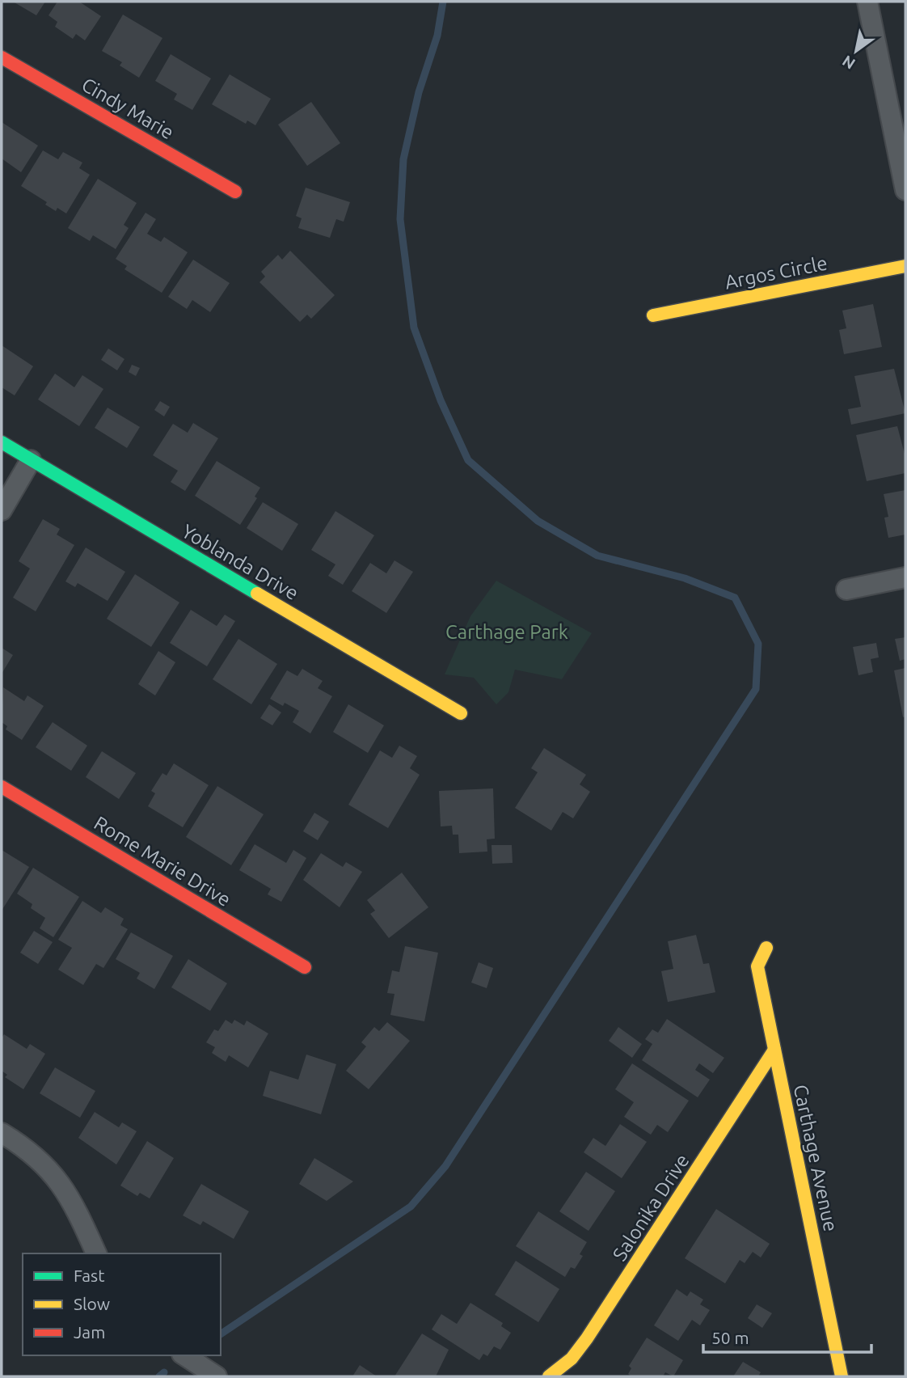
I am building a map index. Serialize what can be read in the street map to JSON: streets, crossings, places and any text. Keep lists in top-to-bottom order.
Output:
{
  "streets": {
    "street": [
      "Cindy Marie",
      "Argos Circle",
      "Yoblanda Drive",
      "Rome Marie Drive",
      "Carthage Avenue",
      "Salonika Drive"
    ]
  },
  "crossings": [
    ["Carthage Avenue", "Salonika Drive"]
  ],
  "parks": ["Carthage Park"],
  "legend": ["Fast", "Slow", "Jam"],
  "scale_bar": "50 m",
  "north": "bottom left"
}
